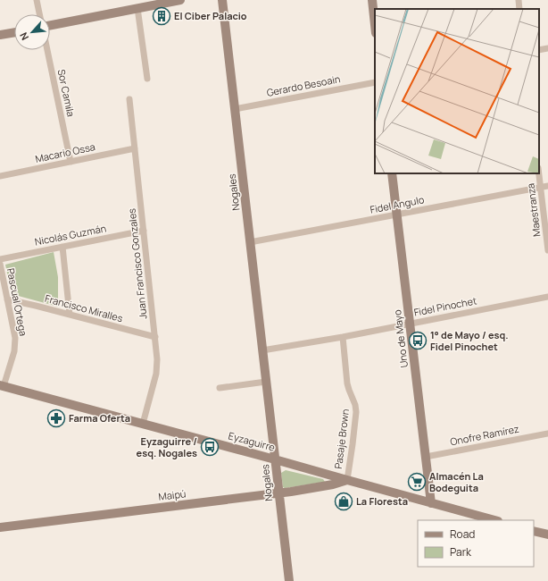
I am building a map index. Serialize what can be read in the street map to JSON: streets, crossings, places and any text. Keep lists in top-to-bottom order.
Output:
{
  "streets": {
    "street": [
      "Gerardo Besoain",
      "Sor Camila",
      "Macario Ossa",
      "Nogales",
      "Fidel Angulo",
      "Maestranza",
      "Nicolás Guzmán",
      "Juan Francisco Gonzales",
      "Pascual Ortega",
      "Fidel Pinochet",
      "Francisco Miralles",
      "Uno de Mayo",
      "Onofre Ramírez",
      "Pasaje Brown",
      "Eyzaguirre",
      "Maipú"
    ]
  },
  "crossings": [
    ["Gerardo Besoain", "Nogales"],
    ["Sor Camila", "Macario Ossa"],
    ["Macario Ossa", "Juan Francisco Gonzales"],
    ["Nogales", "Fidel Angulo"],
    ["Nogales", "Fidel Pinochet"],
    ["Nogales", "Eyzaguirre"],
    ["Nogales", "Maipú"],
    ["Fidel Angulo", "Maestranza"],
    ["Fidel Angulo", "Uno de Mayo"],
    ["Nicolás Guzmán", "Juan Francisco Gonzales"],
    ["Juan Francisco Gonzales", "Francisco Miralles"],
    ["Juan Francisco Gonzales", "Eyzaguirre"],
    ["Pascual Ortega", "Francisco Miralles"],
    ["Pascual Ortega", "Eyzaguirre"],
    ["Fidel Pinochet", "Uno de Mayo"],
    ["Fidel Pinochet", "Pasaje Brown"],
    ["Uno de Mayo", "Onofre Ramírez"],
    ["Uno de Mayo", "Eyzaguirre"],
    ["Pasaje Brown", "Eyzaguirre"],
    ["Pasaje Brown", "Maipú"],
    ["Eyzaguirre", "Maipú"]
  ],
  "places": {
    "building": ["El Ciber Palacio"],
    "bus stop": ["1° de Mayo / esq. Fidel Pinochet", "Eyzaguirre / esq. Nogales"],
    "pharmacy": ["Farma Oferta"],
    "supermarket": ["Almacén La Bodeguita"],
    "shop": ["La Floresta"]
  },
  "legend": ["Road", "Park"],
  "north": "bottom left"
}
